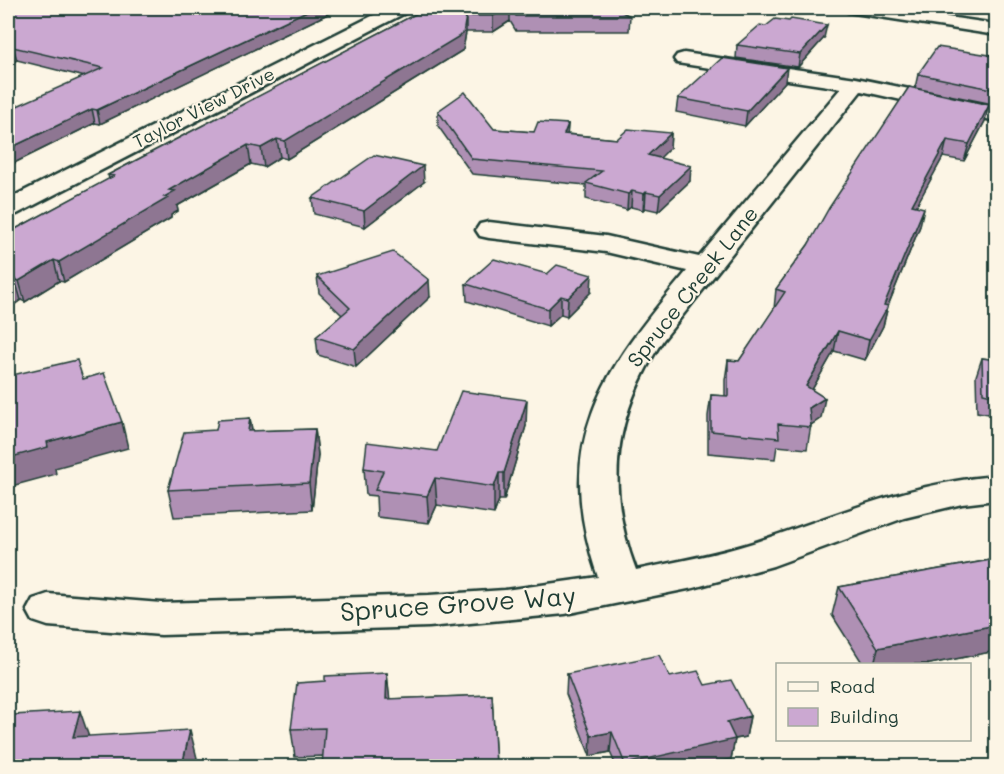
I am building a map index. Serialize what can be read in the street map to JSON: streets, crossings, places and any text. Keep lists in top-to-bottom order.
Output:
{
  "streets": {
    "street": ["Taylor View Drive", "Spruce Creek Lane", "Spruce Grove Way"]
  },
  "crossings": [
    ["Spruce Creek Lane", "Spruce Grove Way"]
  ],
  "legend": ["Road", "Building"]
}
